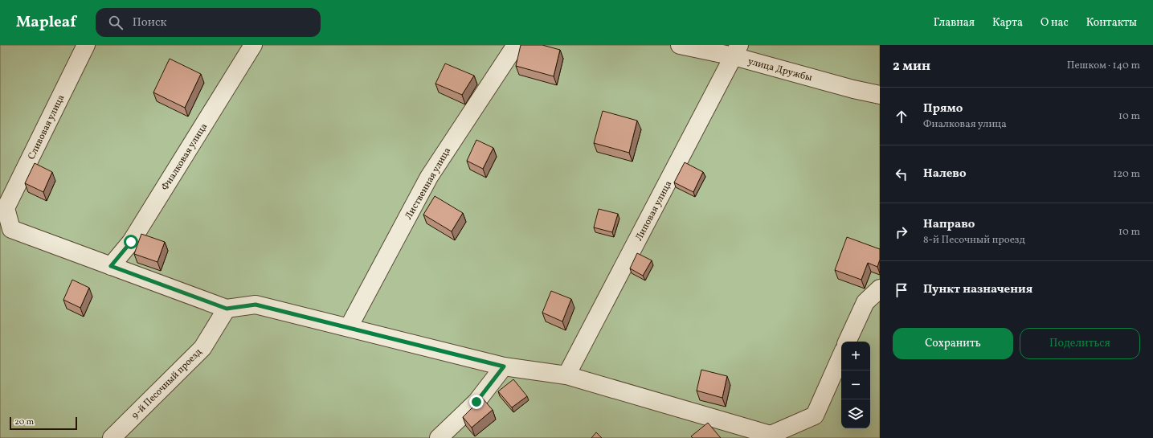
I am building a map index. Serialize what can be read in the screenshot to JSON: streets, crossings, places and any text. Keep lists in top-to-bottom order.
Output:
{
  "streets": {
    "lane": [
      "улица Дружбы",
      "Сливовая улица",
      "Фиалковая улица",
      "Лиственная улица",
      "Липовая улица",
      "9-й Песочный проезд"
    ]
  },
  "crossings": [
    ["улица Дружбы", "Липовая улица"],
    ["Сливовая улица", "Фиалковая улица"]
  ],
  "scale_bar": "20 m",
  "page": {
    "header": "Mapleaf",
    "search": "Поиск",
    "nav": [
      "Главная",
      "Карта",
      "О нас",
      "Контакты"
    ],
    "heading": ["2 мин", "Пешком · 140 m"],
    "list": [
      ["Прямо", "Фиалковая улица", "10 m"],
      ["Налево", "120 m"],
      ["Направо", "8-й Песочный проезд", "10 m"],
      "Пункт назначения"
    ],
    "buttons": ["Сохранить", "Поделиться"],
    "map_buttons": ["+", "−"],
    "scale": "20 m"
  }
}
